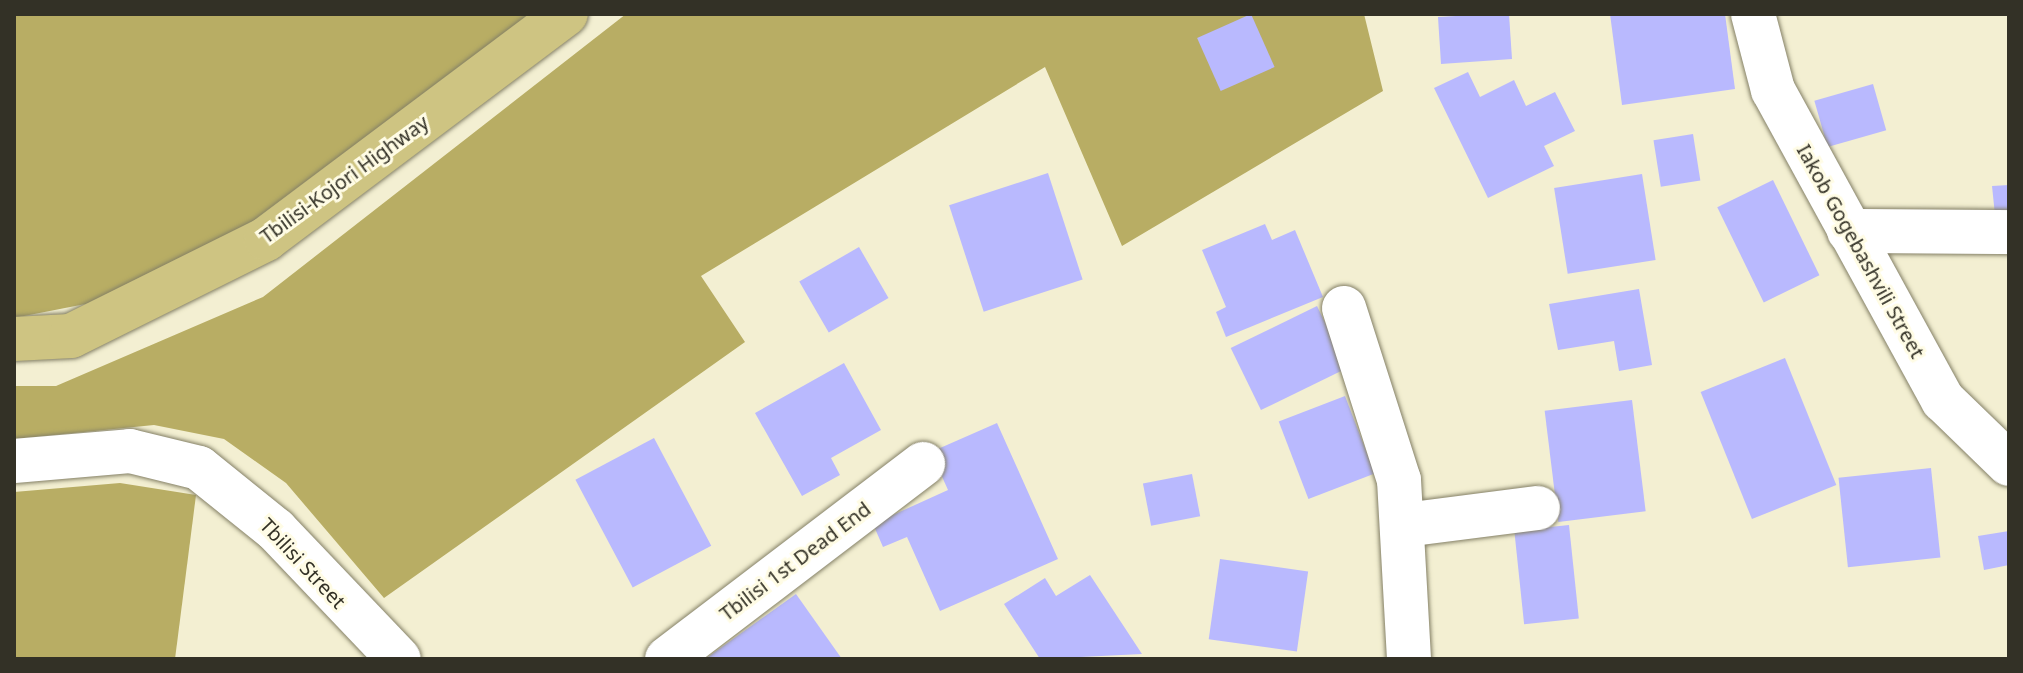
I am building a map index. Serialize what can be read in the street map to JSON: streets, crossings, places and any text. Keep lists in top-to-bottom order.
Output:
{
  "streets": {
    "main road": ["Tbilisi-Kojori Highway"],
    "street": ["Iakob Gogebashvili Street", "Tbilisi 1st Dead End", "Tbilisi Street"]
  }
}
